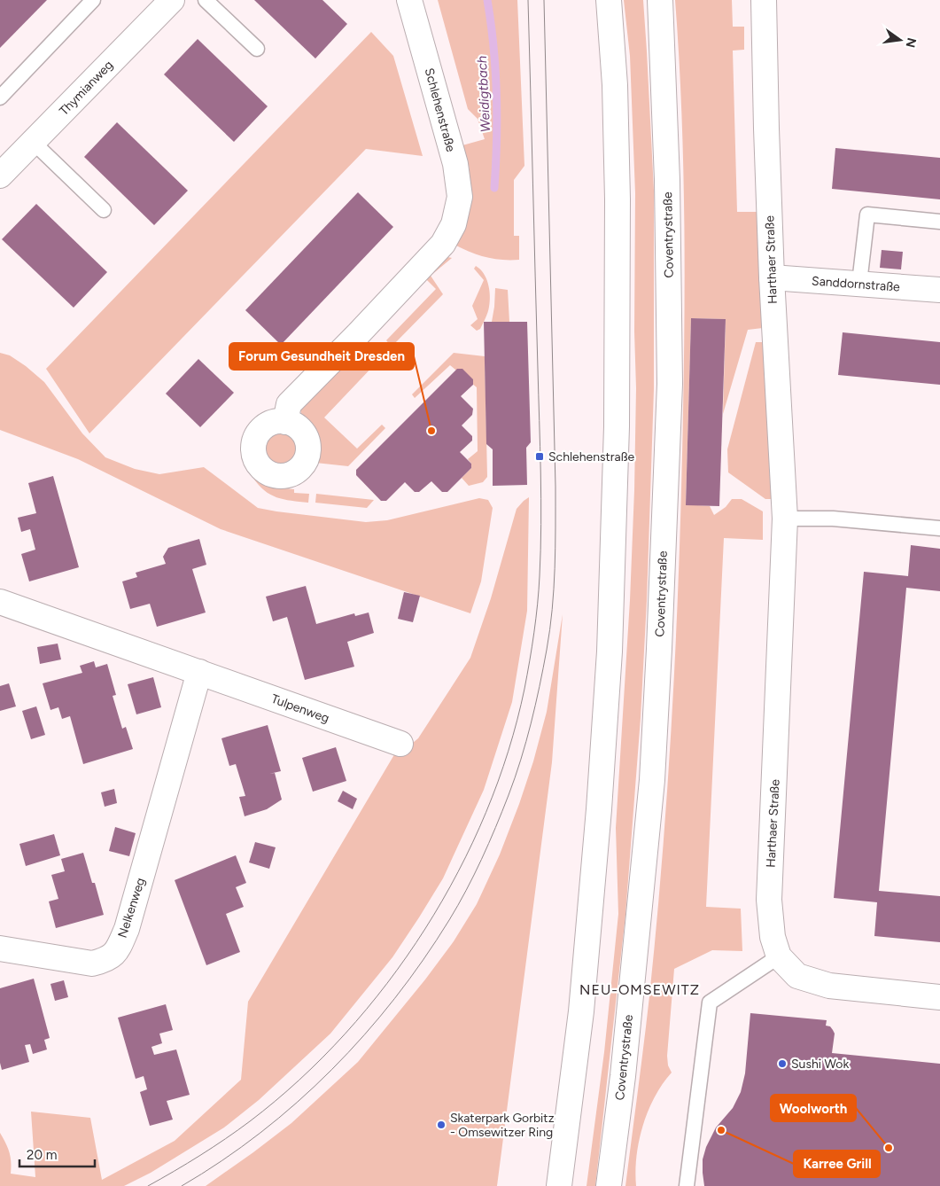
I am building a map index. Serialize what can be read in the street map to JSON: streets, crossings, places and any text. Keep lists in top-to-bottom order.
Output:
{
  "streets": {
    "street": [
      "Thymianweg",
      "Schlehenstraße",
      "Coventrystraße",
      "Harthaer Straße",
      "Sanddornstraße",
      "Tulpenweg",
      "Nelkenweg"
    ]
  },
  "crossings": [
    ["Harthaer Straße", "Sanddornstraße"],
    ["Tulpenweg", "Nelkenweg"]
  ],
  "districts": ["NEU-OMSEWITZ"],
  "water": ["Weidigtbach"],
  "places": {
    "other": [
      "Forum Gesundheit Dresden",
      "Sushi Wok",
      "Skaterpark Gorbitz - Omsewitzer Ring",
      "Karree Grill",
      "Woolworth"
    ],
    "transit": ["Schlehenstraße"]
  },
  "scale_bar": "20 m",
  "north": "right"
}
